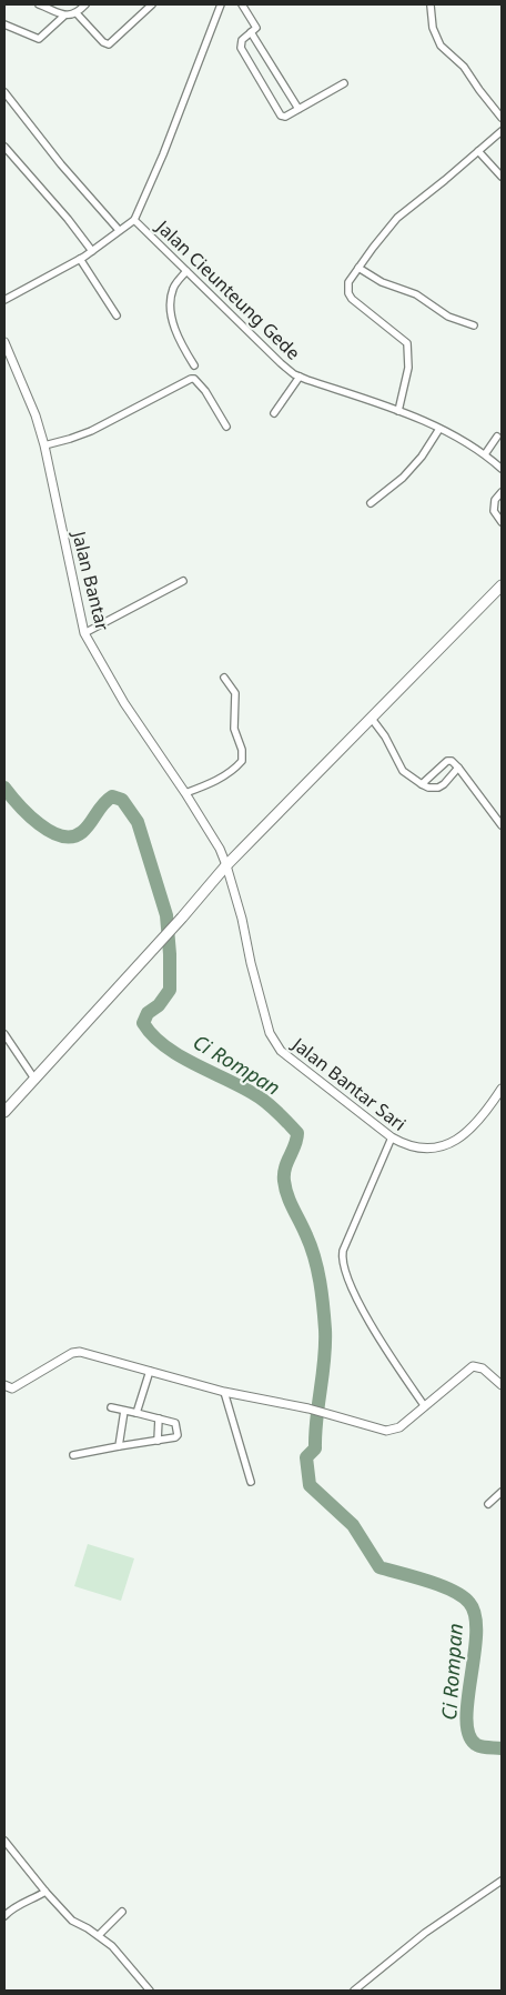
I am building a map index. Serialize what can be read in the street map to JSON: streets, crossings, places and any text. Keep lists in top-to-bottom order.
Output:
{
  "streets": {
    "street": ["Jalan Cieunteung Gede", "Jalan Bantar", "Jalan Bantar Sari"]
  },
  "crossings": [
    ["Jalan Bantar", "Jalan Bantar Sari"]
  ],
  "water": ["Ci Rompan"]
}
